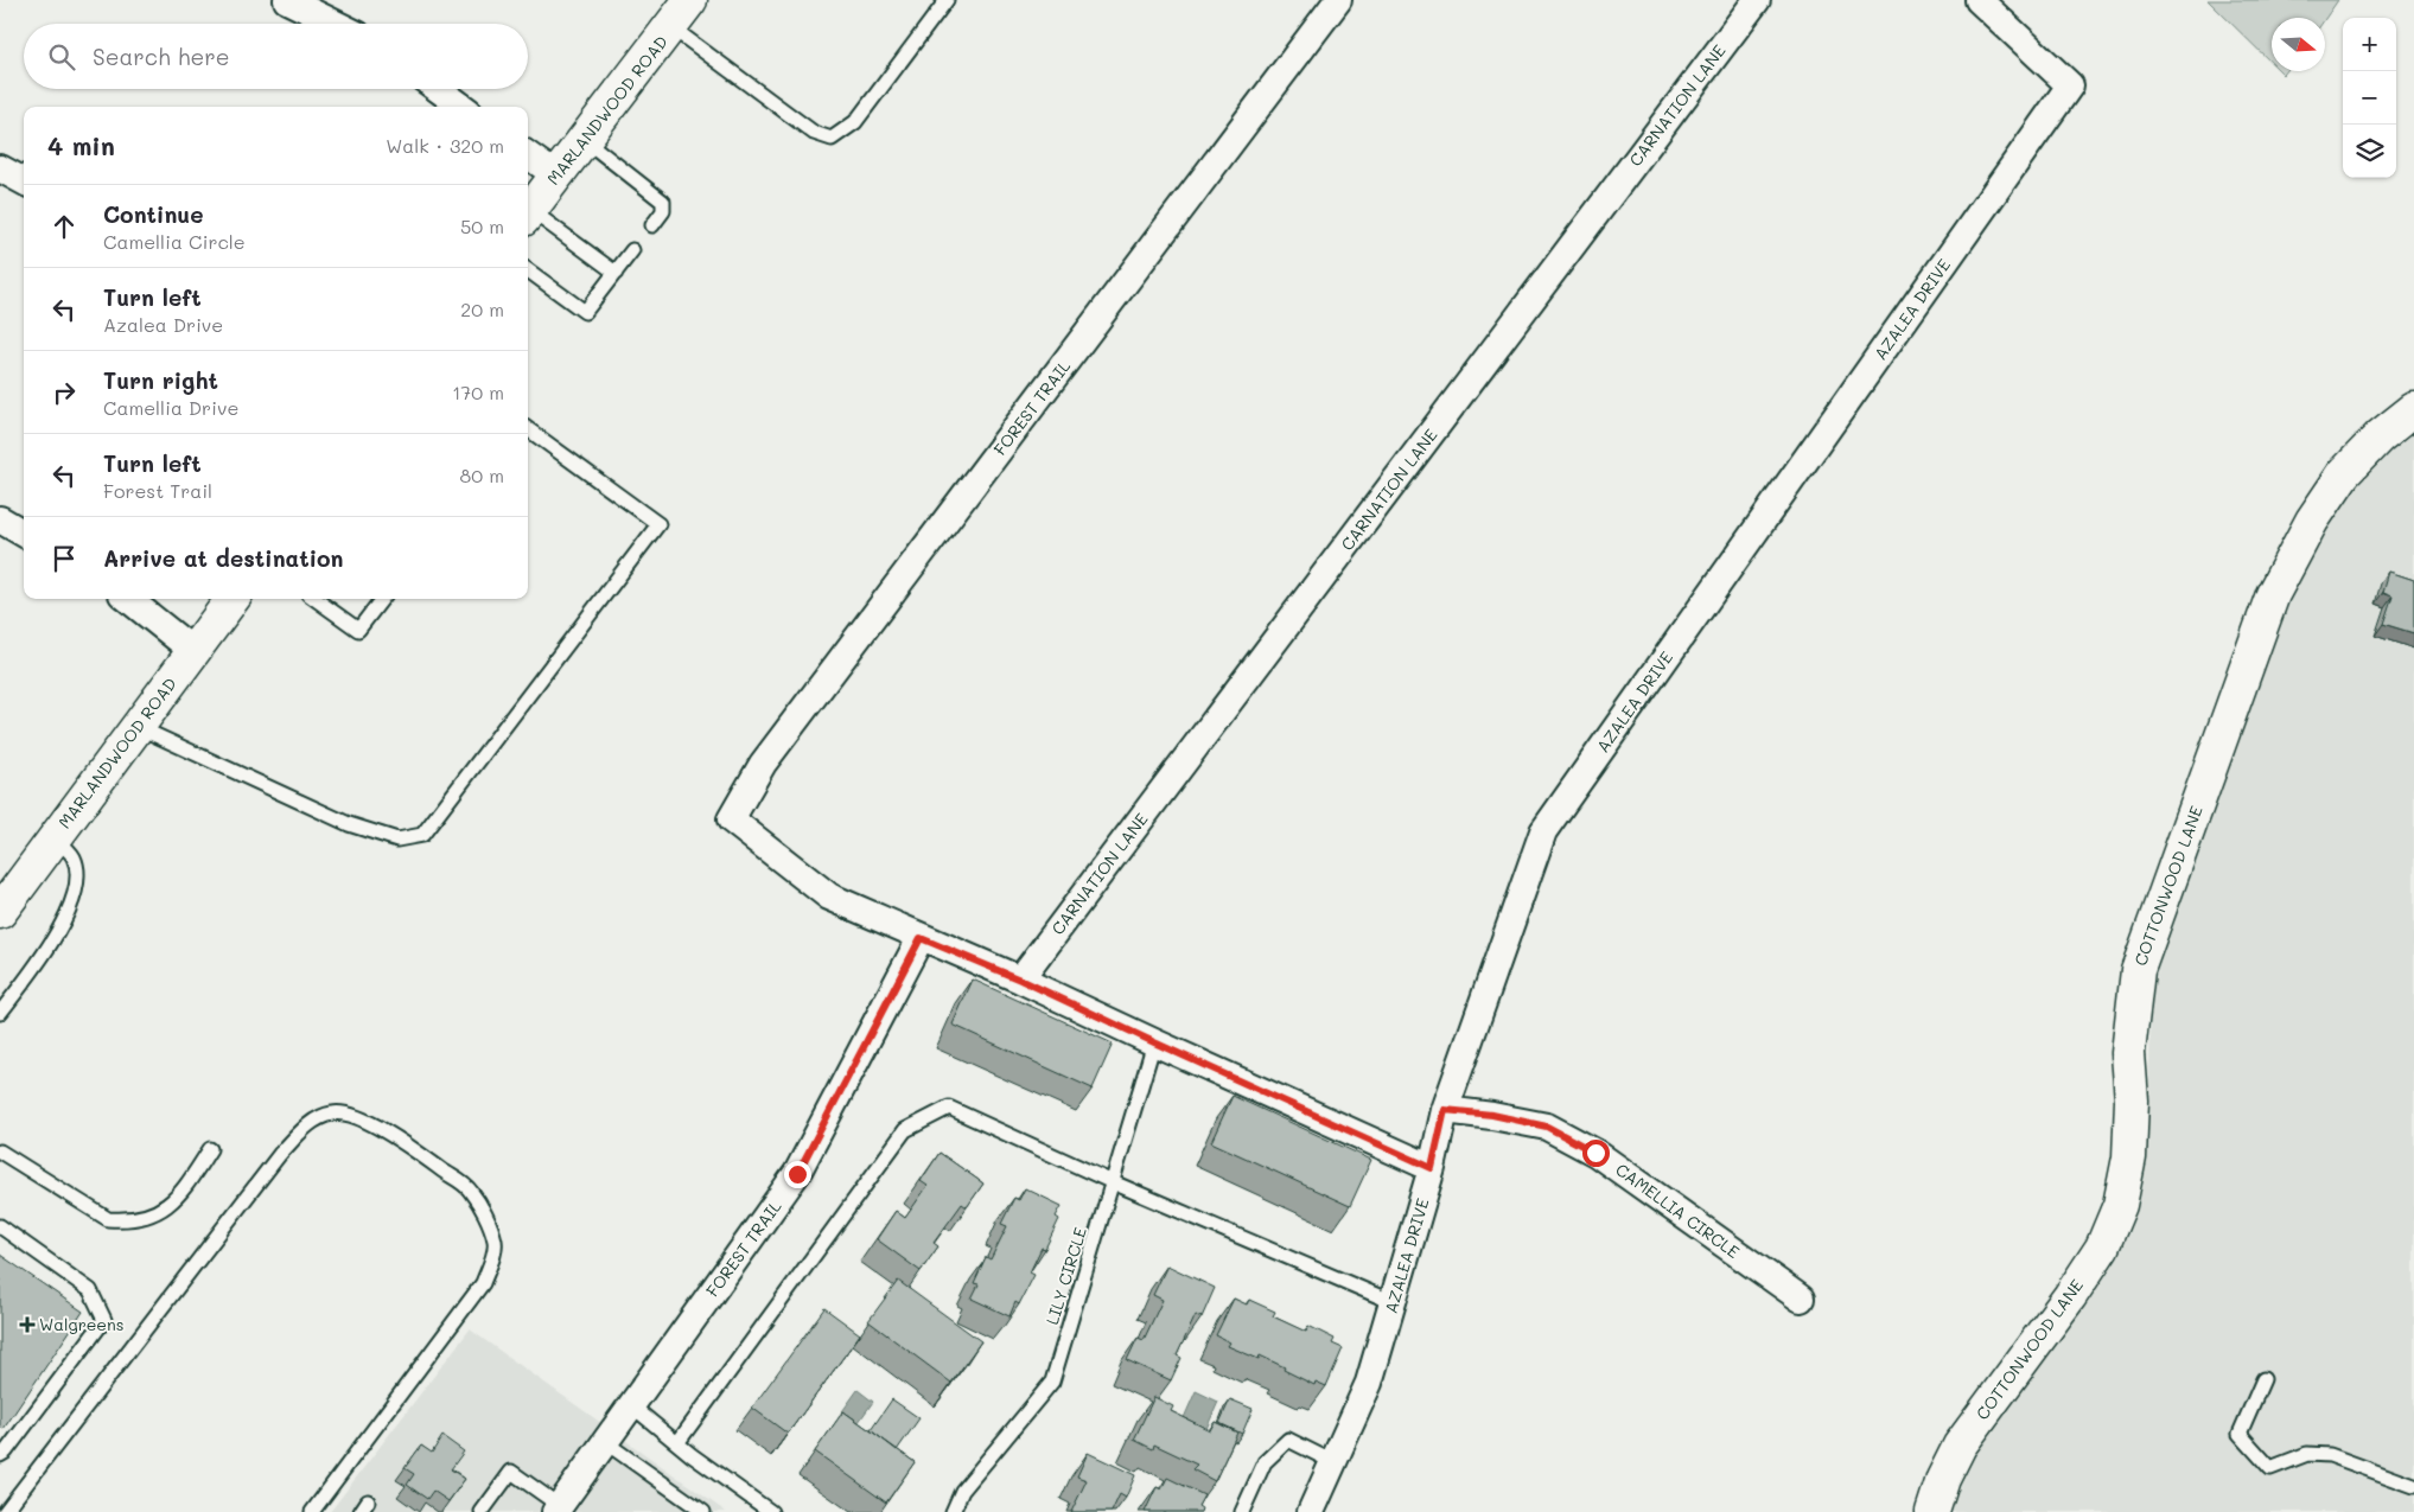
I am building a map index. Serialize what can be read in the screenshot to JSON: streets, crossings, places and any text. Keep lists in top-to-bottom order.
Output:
{
  "streets": {
    "street": [
      "CARNATION LANE",
      "MARLANDWOOD ROAD",
      "AZALEA DRIVE",
      "FOREST TRAIL",
      "COTTONWOOD LANE",
      "CAMELLIA CIRCLE"
    ],
    "lane": ["LILY CIRCLE"]
  },
  "crossings": [
    ["AZALEA DRIVE", "CAMELLIA CIRCLE"]
  ],
  "places": {
    "health": ["Walgreens"]
  },
  "north": "right",
  "page": {
    "map_buttons": ["+", "−"],
    "search": "Search here",
    "heading": ["4 min", "Walk · 320 m"],
    "list": [
      ["Continue", "Camellia Circle", "50 m"],
      ["Turn left", "Azalea Drive", "20 m"],
      ["Turn right", "Camellia Drive", "170 m"],
      ["Turn left", "Forest Trail", "80 m"],
      "Arrive at destination"
    ]
  }
}
